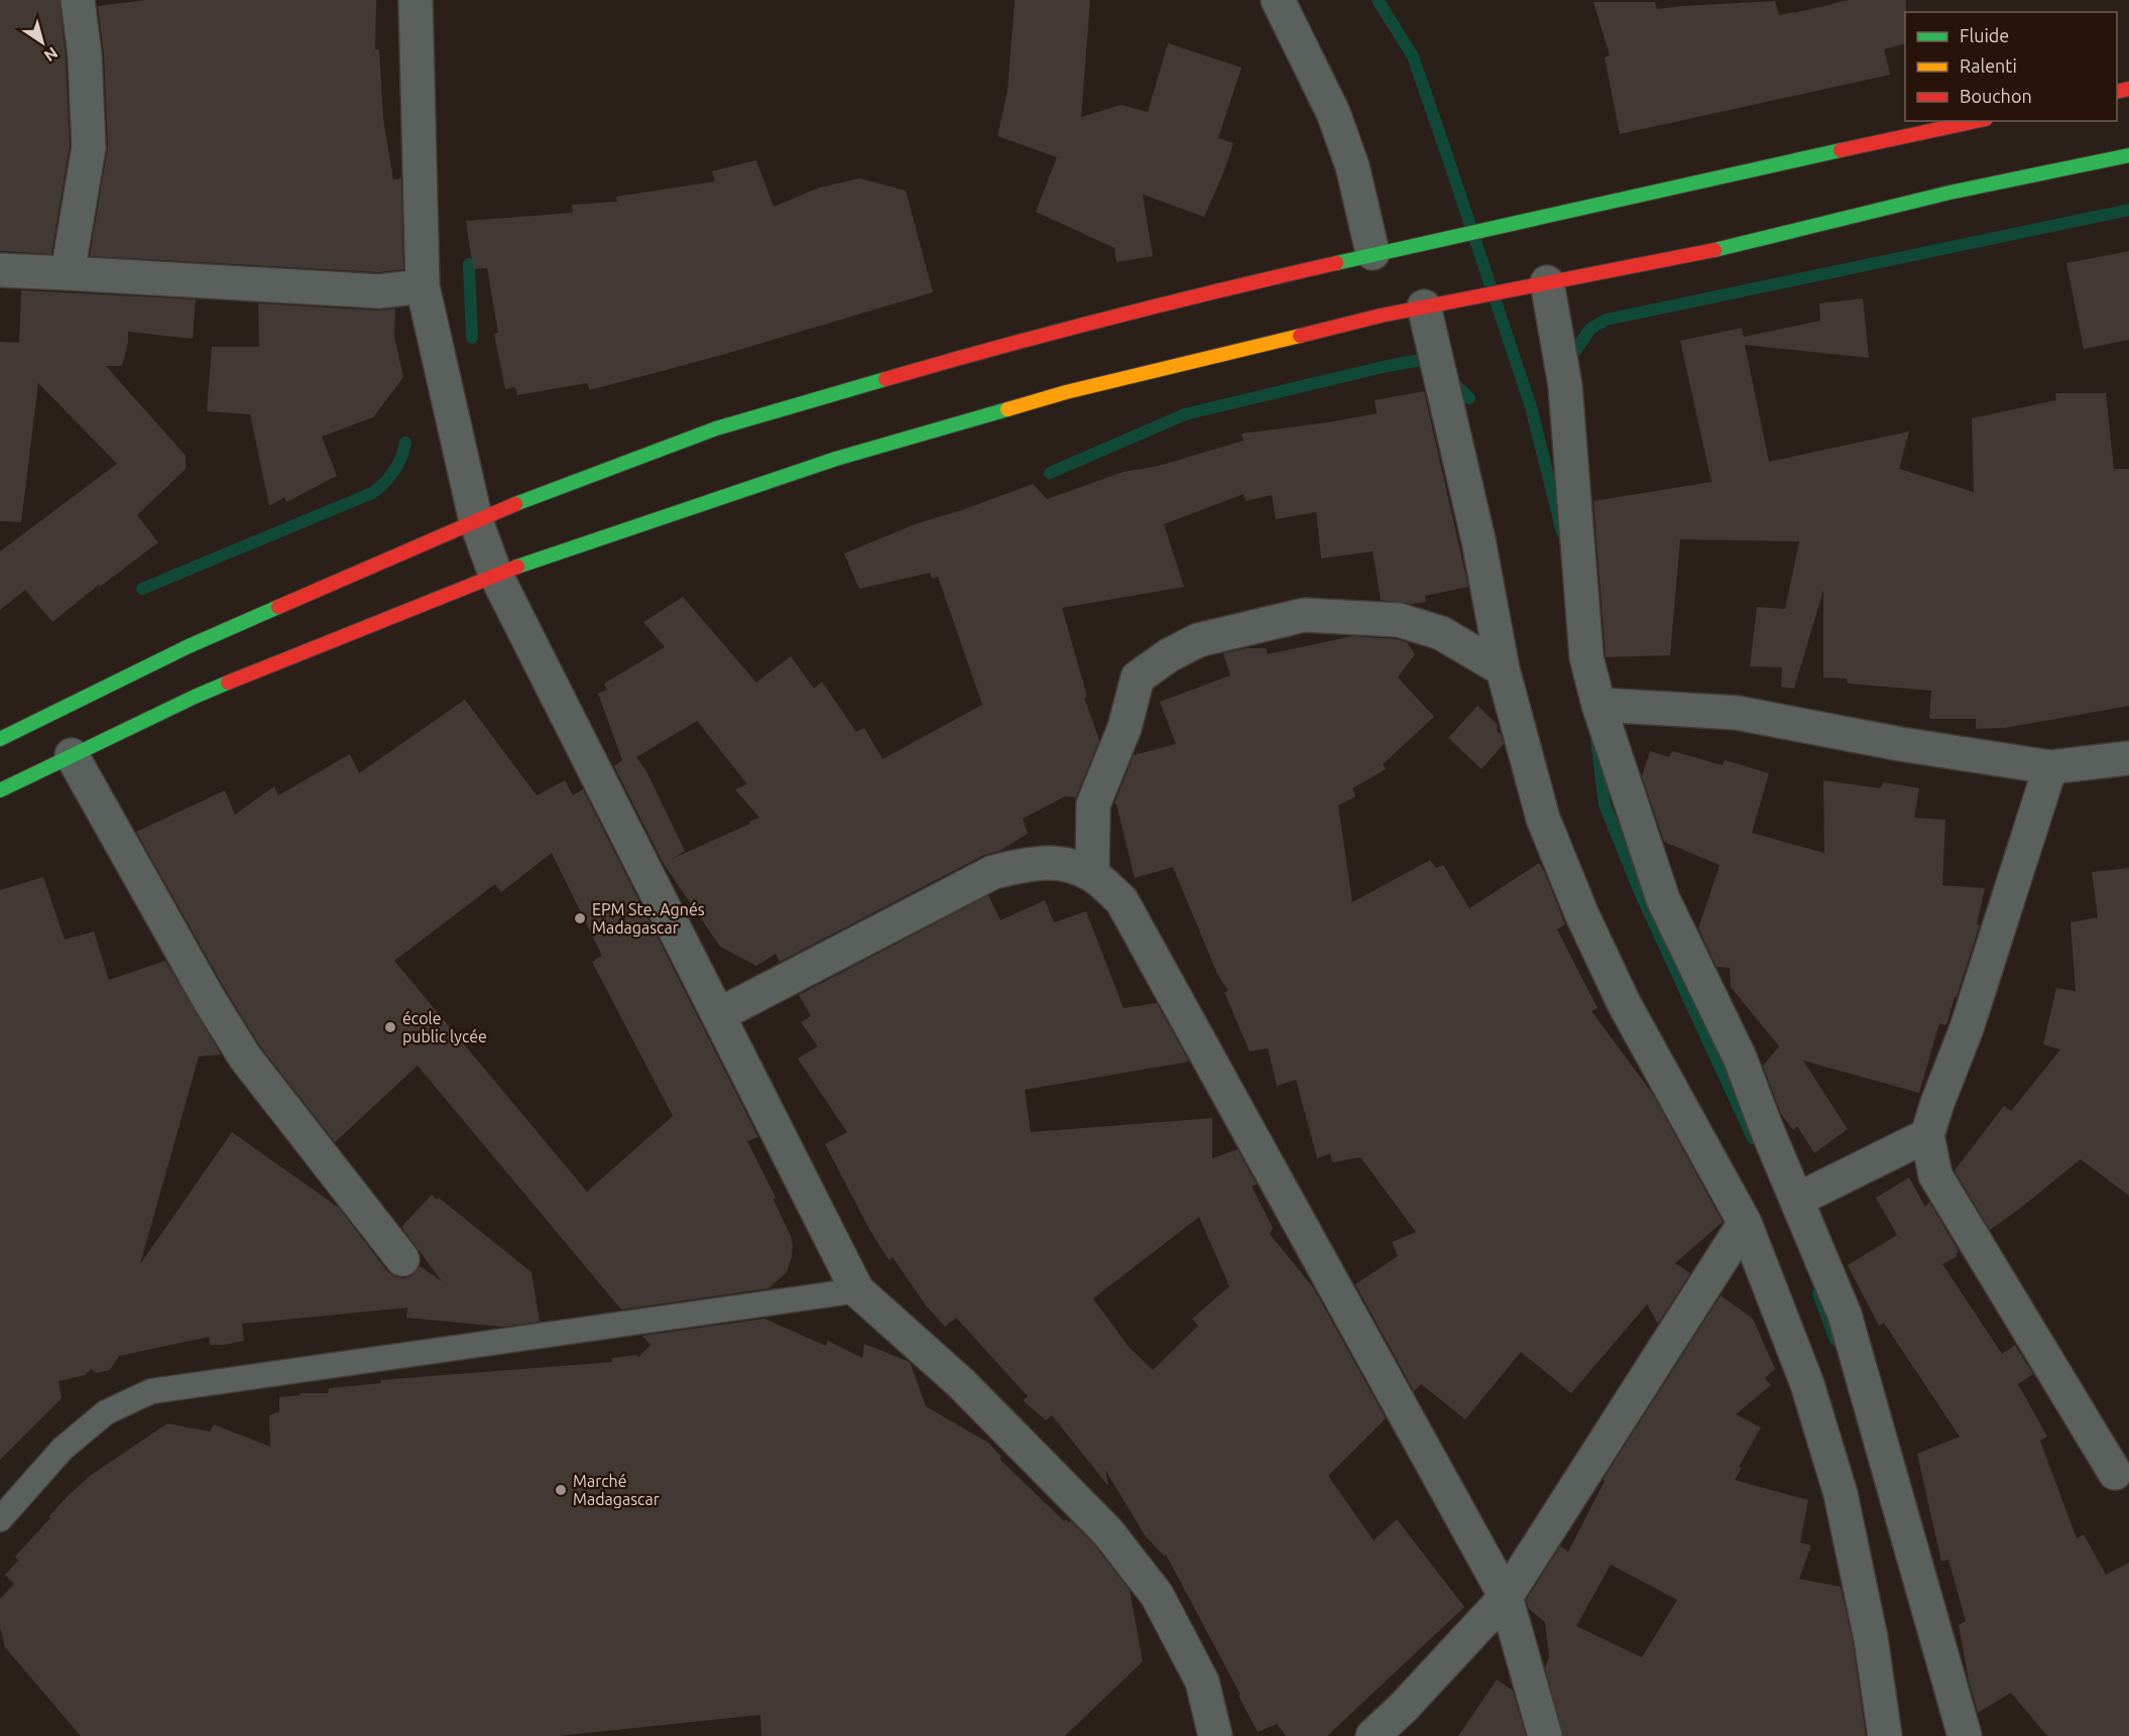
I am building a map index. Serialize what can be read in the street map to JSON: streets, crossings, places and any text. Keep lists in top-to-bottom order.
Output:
{
  "places": ["EPM Ste. Agnés Madagascar", "école public lycée", "Marché Madagascar"],
  "legend": ["Fluide", "Ralenti", "Bouchon"],
  "north": "bottom right"
}
